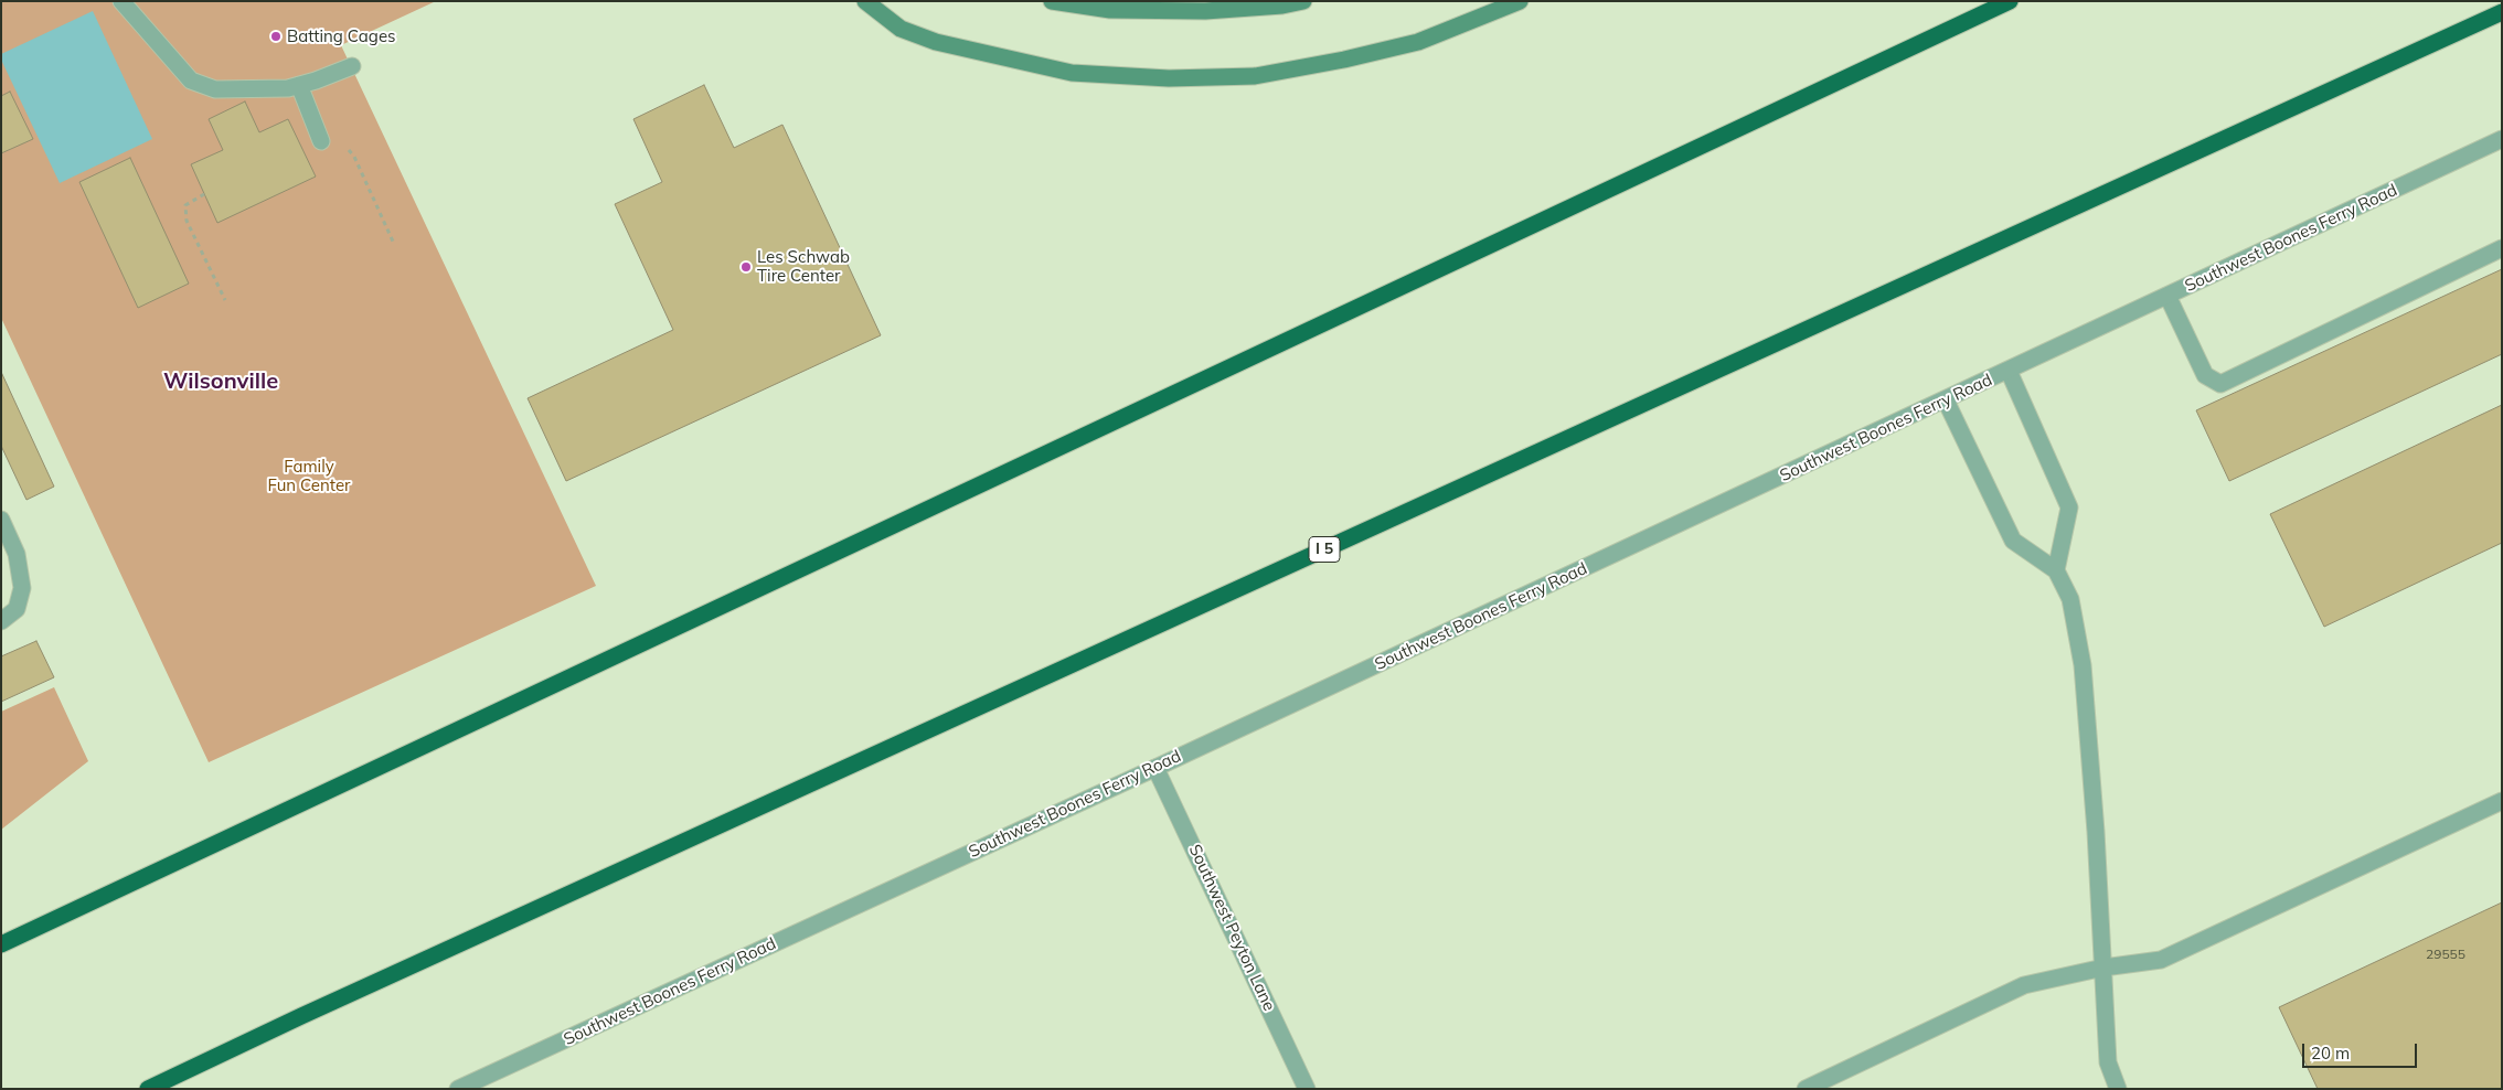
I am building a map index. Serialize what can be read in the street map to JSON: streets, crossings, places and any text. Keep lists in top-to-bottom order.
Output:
{
  "streets": {
    "highway": ["I 5"],
    "street": ["Southwest Boones Ferry Road", "Southwest Peyton Lane"]
  },
  "crossings": [
    ["Southwest Boones Ferry Road", "Southwest Peyton Lane"]
  ],
  "districts": ["Wilsonville"],
  "parks": ["Family Fun Center"],
  "places": ["Batting Cages", "Les Schwab Tire Center"],
  "house_numbers": ["29555"],
  "scale_bar": "20 m"
}
